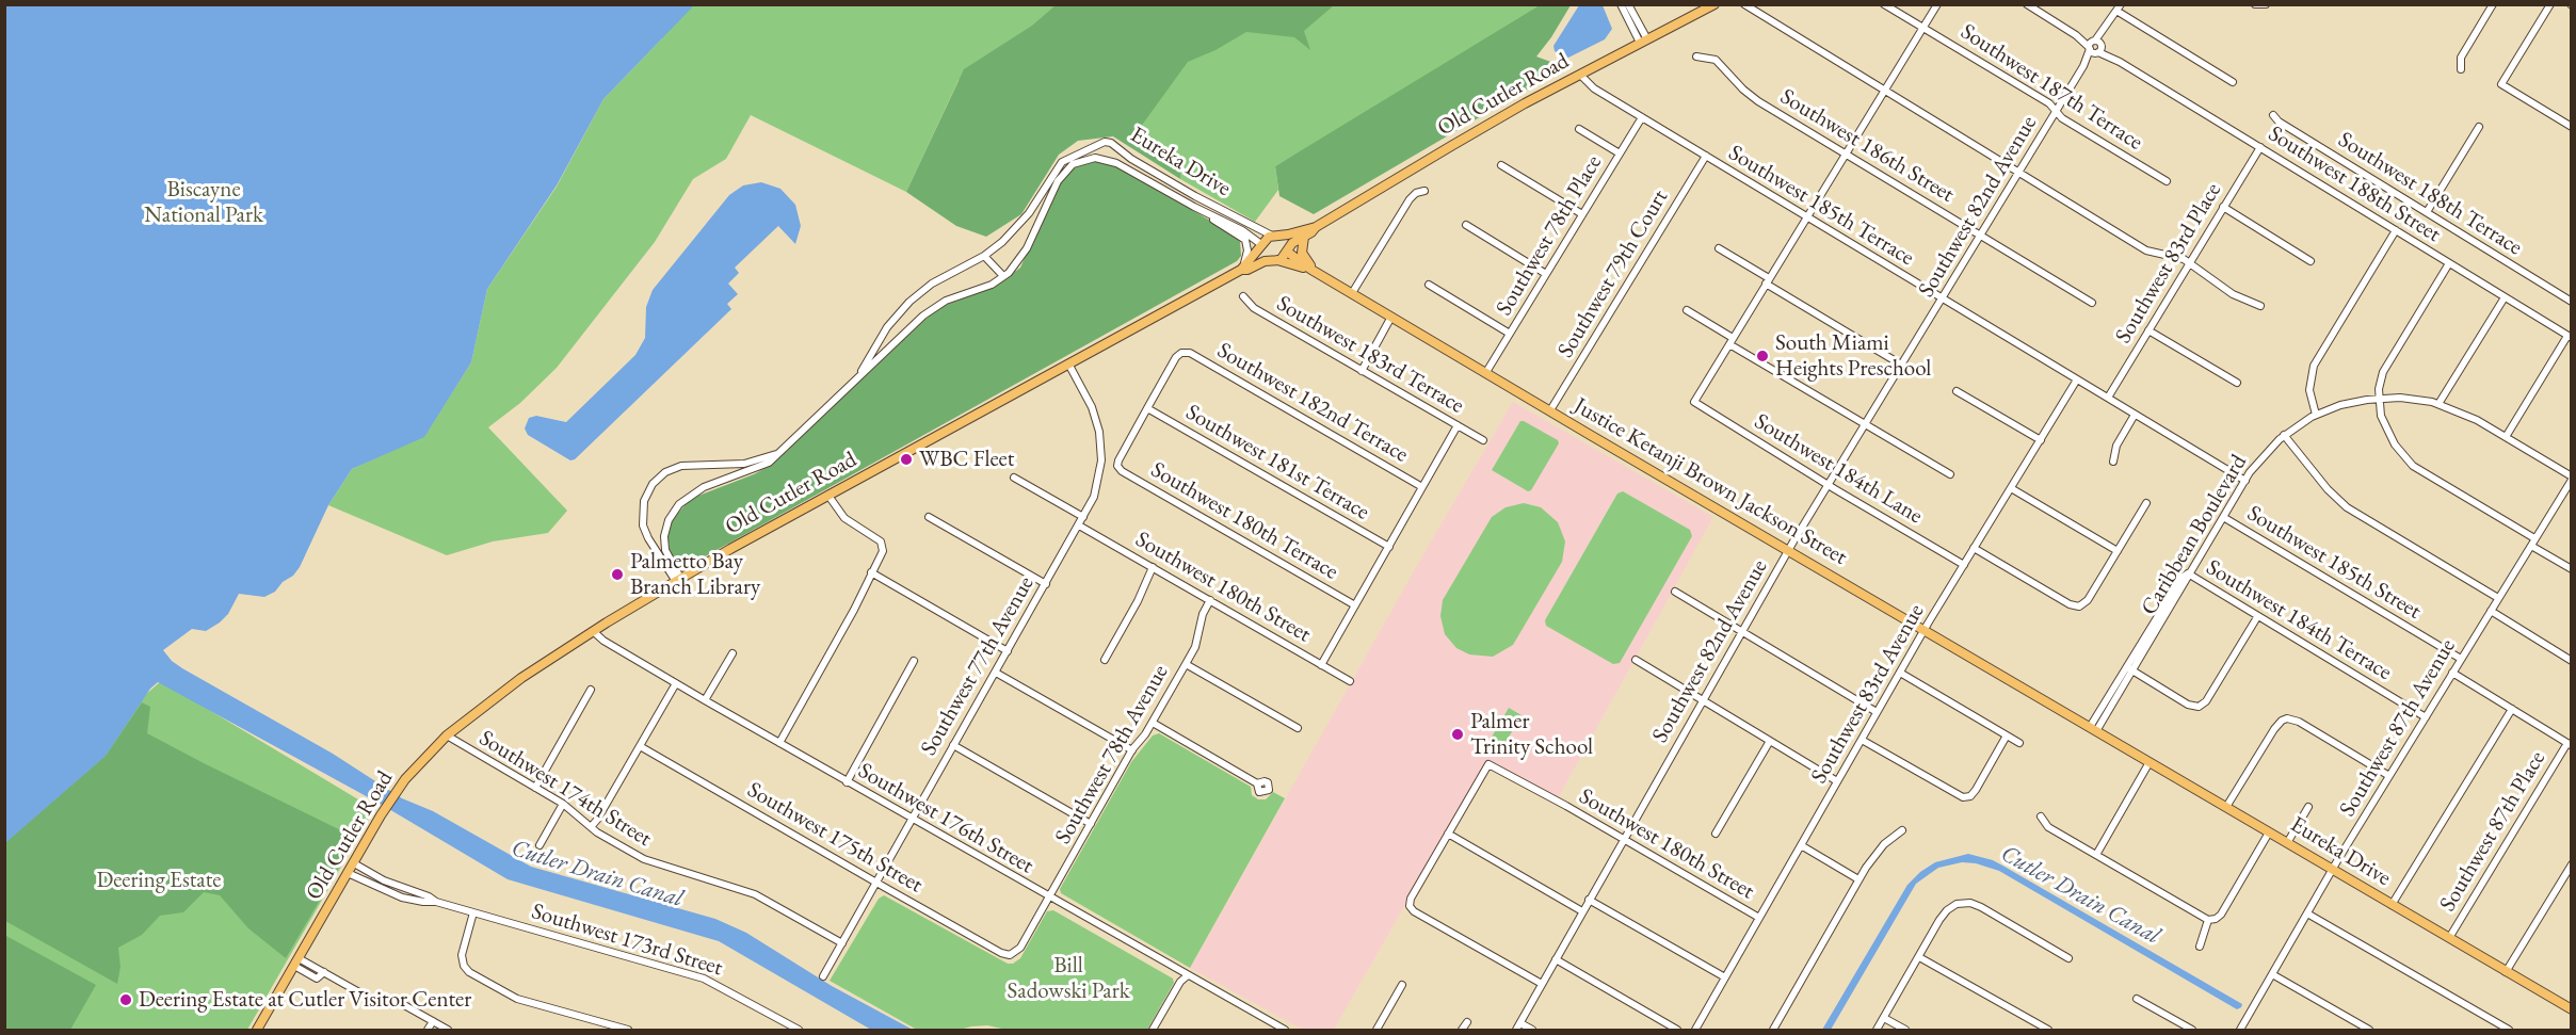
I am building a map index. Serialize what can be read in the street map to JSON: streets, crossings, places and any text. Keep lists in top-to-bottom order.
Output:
{
  "streets": {
    "main road": ["Old Cutler Road", "Eureka Drive", "Justice Ketanji Brown Jackson Street"],
    "street": [
      "Southwest 187th Terrace",
      "Southwest 186th Street",
      "Southwest 188th Street",
      "Southwest 188th Terrace",
      "Southwest 185th Terrace",
      "Southwest 82nd Avenue",
      "Southwest 78th Place",
      "Southwest 83rd Place",
      "Southwest 79th Court",
      "Southwest 183rd Terrace",
      "Southwest 182nd Terrace",
      "Southwest 181st Terrace",
      "Southwest 184th Lane",
      "Southwest 180th Terrace",
      "Caribbean Boulevard",
      "Southwest 185th Street",
      "Southwest 180th Street",
      "Southwest 184th Terrace",
      "Southwest 77th Avenue",
      "Southwest 83rd Avenue",
      "Southwest 87th Avenue",
      "Southwest 78th Avenue",
      "Southwest 174th Street",
      "Southwest 176th Street",
      "Southwest 87th Place",
      "Southwest 175th Street",
      "Southwest 173rd Street"
    ]
  },
  "crossings": [
    ["Southwest 187th Terrace", "Southwest 82nd Avenue"],
    ["Old Cutler Road", "Eureka Drive"],
    ["Old Cutler Road", "Southwest 185th Terrace"],
    ["Old Cutler Road", "Justice Ketanji Brown Jackson Street"],
    ["Old Cutler Road", "Southwest 77th Avenue"],
    ["Old Cutler Road", "Southwest 174th Street"],
    ["Old Cutler Road", "Southwest 176th Street"],
    ["Old Cutler Road", "Southwest 173rd Street"],
    ["Southwest 186th Street", "Southwest 82nd Avenue"],
    ["Eureka Drive", "Justice Ketanji Brown Jackson Street"],
    ["Eureka Drive", "Caribbean Boulevard"],
    ["Eureka Drive", "Southwest 87th Avenue"],
    ["Eureka Drive", "Southwest 87th Place"],
    ["Southwest 188th Street", "Southwest 82nd Avenue"],
    ["Southwest 188th Street", "Southwest 83rd Place"],
    ["Southwest 185th Terrace", "Southwest 82nd Avenue"],
    ["Southwest 185th Terrace", "Southwest 78th Place"],
    ["Southwest 185th Terrace", "Southwest 83rd Place"],
    ["Southwest 185th Terrace", "Southwest 79th Court"],
    ["Southwest 185th Terrace", "Caribbean Boulevard"],
    ["Southwest 185th Terrace", "Southwest 83rd Avenue"],
    ["Southwest 82nd Avenue", "Southwest 184th Lane"],
    ["Southwest 82nd Avenue", "Justice Ketanji Brown Jackson Street"],
    ["Southwest 82nd Avenue", "Southwest 180th Street"],
    ["Southwest 78th Place", "Justice Ketanji Brown Jackson Street"],
    ["Southwest 79th Court", "Justice Ketanji Brown Jackson Street"],
    ["Southwest 182nd Terrace", "Southwest 181st Terrace"],
    ["Southwest 182nd Terrace", "Southwest 180th Terrace"],
    ["Southwest 181st Terrace", "Southwest 180th Terrace"],
    ["Southwest 184th Lane", "Southwest 83rd Avenue"],
    ["Justice Ketanji Brown Jackson Street", "Caribbean Boulevard"],
    ["Justice Ketanji Brown Jackson Street", "Southwest 83rd Avenue"],
    ["Caribbean Boulevard", "Southwest 185th Street"],
    ["Caribbean Boulevard", "Southwest 184th Terrace"],
    ["Caribbean Boulevard", "Southwest 87th Avenue"],
    ["Southwest 185th Street", "Southwest 87th Avenue"],
    ["Southwest 180th Street", "Southwest 77th Avenue"],
    ["Southwest 180th Street", "Southwest 83rd Avenue"],
    ["Southwest 180th Street", "Southwest 78th Avenue"],
    ["Southwest 184th Terrace", "Southwest 87th Avenue"],
    ["Southwest 77th Avenue", "Southwest 174th Street"],
    ["Southwest 77th Avenue", "Southwest 176th Street"],
    ["Southwest 77th Avenue", "Southwest 175th Street"],
    ["Southwest 78th Avenue", "Southwest 176th Street"],
    ["Southwest 78th Avenue", "Southwest 175th Street"]
  ],
  "water": ["Cutler Drain Canal"],
  "parks": ["Biscayne National Park", "Deering Estate", "Bill Sadowski Park"],
  "places": [
    "South Miami Heights Preschool",
    "WBC Fleet",
    "Palmetto Bay Branch Library",
    "Palmer Trinity School",
    "Deering Estate at Cutler Visitor Center"
  ]
}
